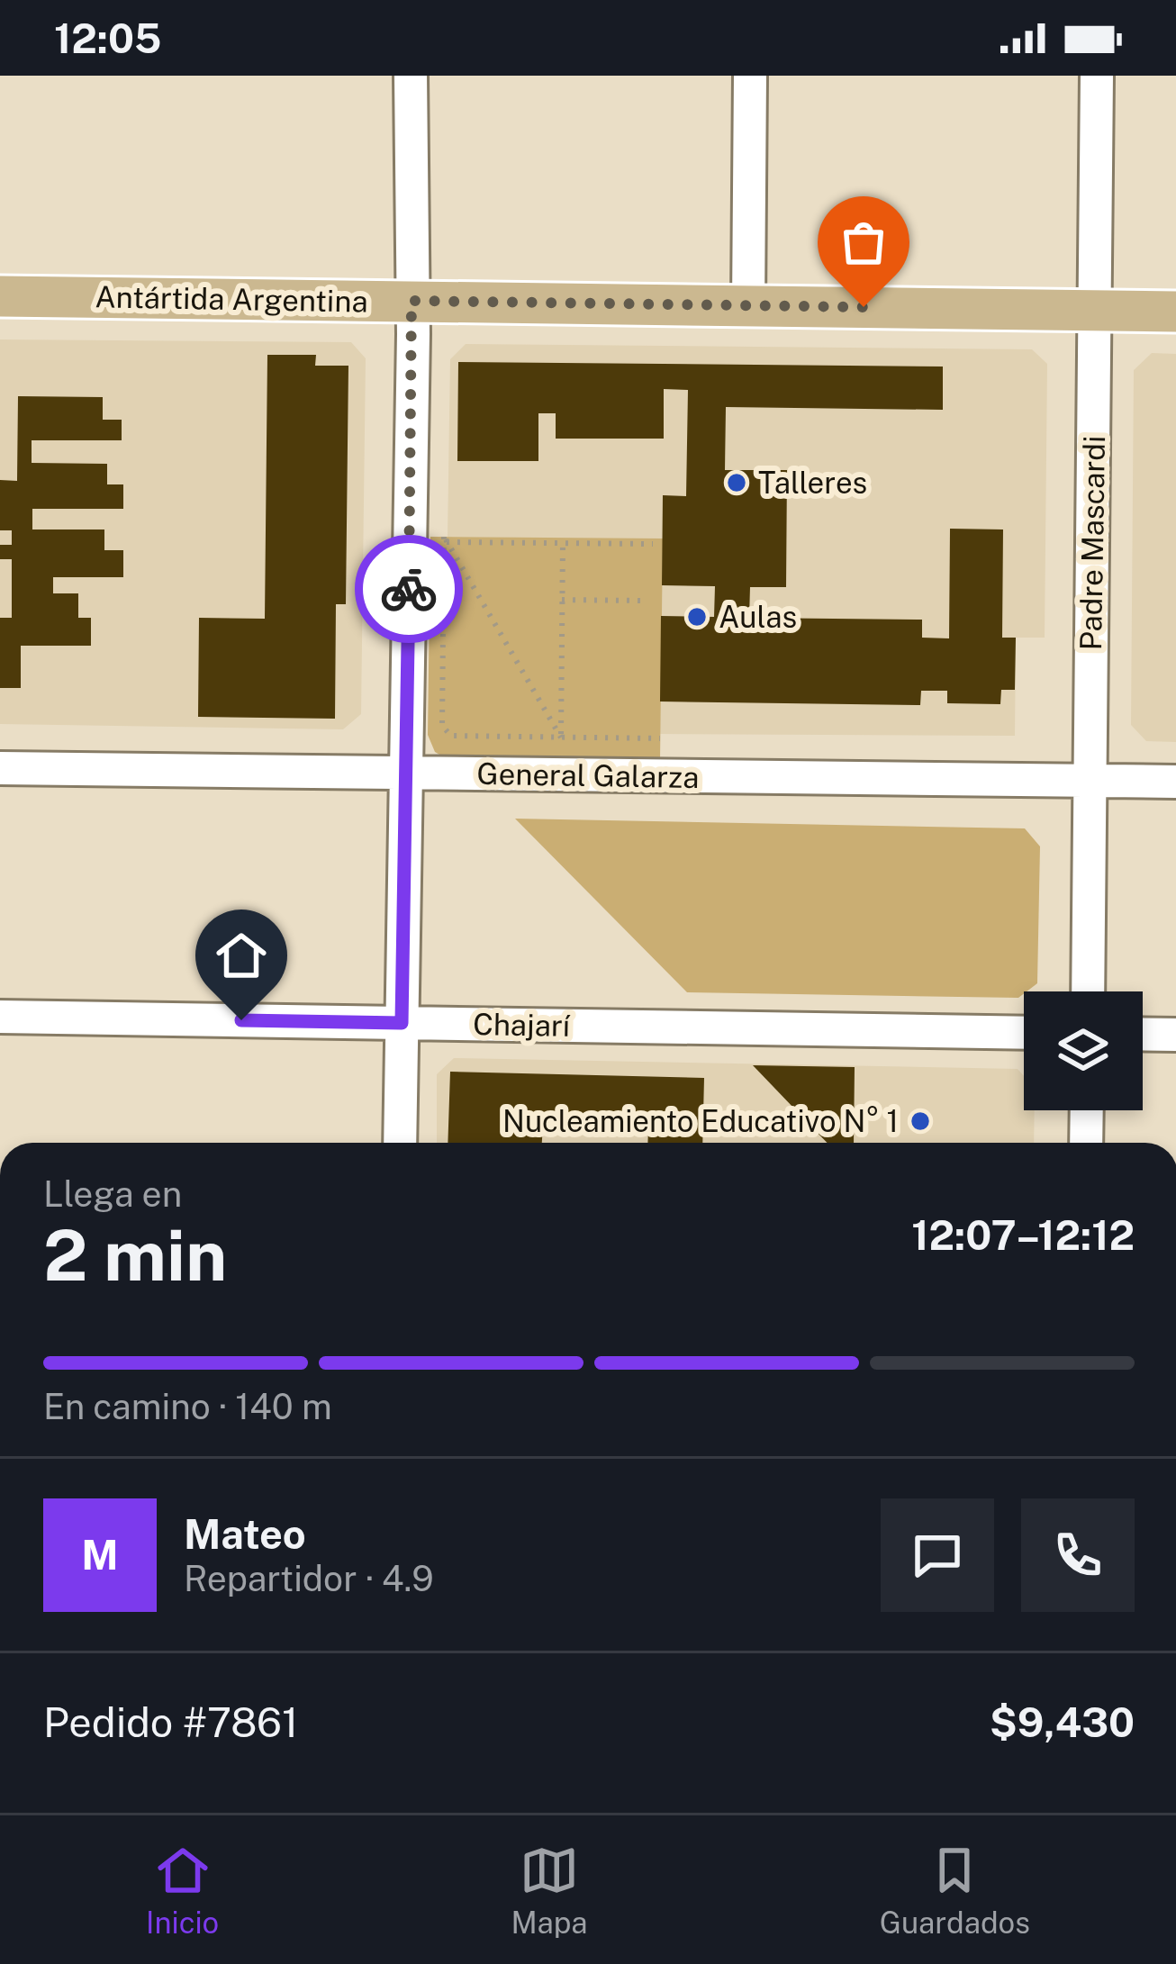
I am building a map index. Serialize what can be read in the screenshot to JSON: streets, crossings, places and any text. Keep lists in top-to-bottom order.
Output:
{
  "streets": {
    "main road": ["Antártida Argentina"],
    "street": ["Padre Mascardi", "General Galarza", "Chajarí"]
  },
  "crossings": [
    ["Antártida Argentina", "Padre Mascardi"],
    ["Padre Mascardi", "General Galarza"]
  ],
  "places": ["Talleres", "Aulas", "Nucleamiento Educativo N° 1"],
  "page": {
    "status": "12:05",
    "heading": ["2 min", "Llega en", "12:07–12:12"],
    "panel": [
      "Mateo",
      "Repartidor · 4.9",
      "Pedido #7861",
      "$9,430"
    ],
    "bar": "En camino · 140 m",
    "round": "M",
    "tabs": ["Inicio", "Mapa", "Guardados"]
  }
}
